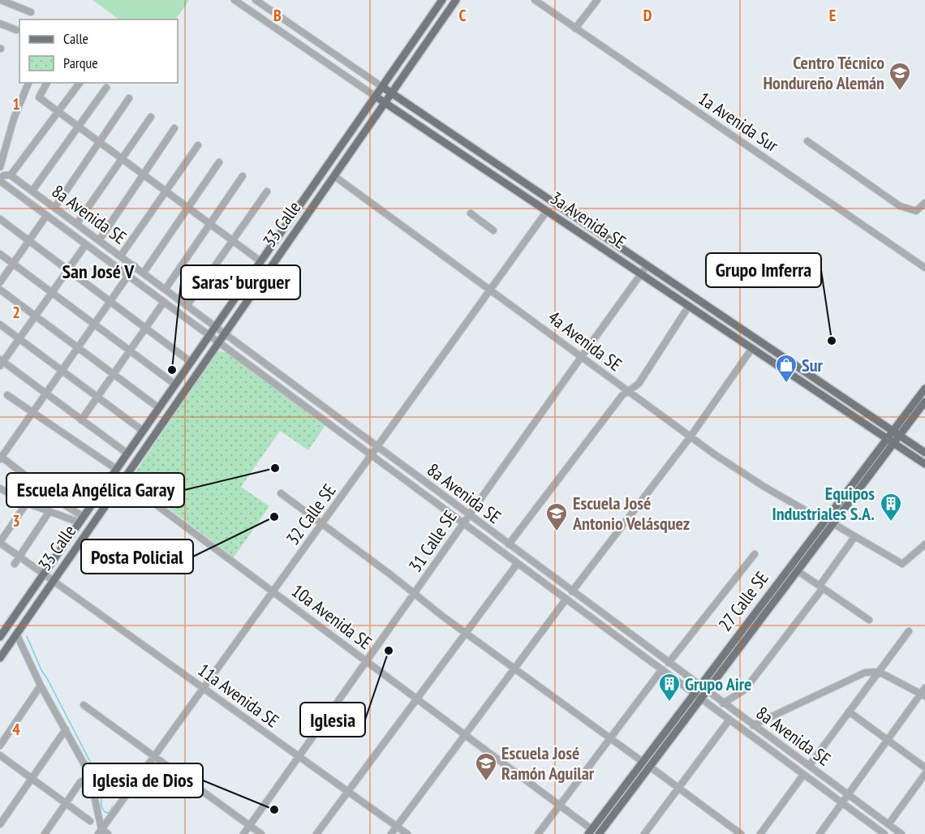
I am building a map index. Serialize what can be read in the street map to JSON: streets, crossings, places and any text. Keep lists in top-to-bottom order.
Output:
{
  "streets": {
    "main road": ["3a Avenida SE", "33 Calle", "27 Calle SE"],
    "street": [
      "1a Avenida Sur",
      "8a Avenida SE",
      "4a Avenida SE",
      "32 Calle SE",
      "31 Calle SE",
      "10a Avenida SE",
      "11a Avenida SE"
    ]
  },
  "crossings": [
    ["8a Avenida SE", "33 Calle"],
    ["8a Avenida SE", "32 Calle SE"],
    ["8a Avenida SE", "31 Calle SE"],
    ["8a Avenida SE", "27 Calle SE"],
    ["3a Avenida SE", "33 Calle"],
    ["3a Avenida SE", "32 Calle SE"],
    ["3a Avenida SE", "31 Calle SE"],
    ["3a Avenida SE", "27 Calle SE"],
    ["33 Calle", "4a Avenida SE"],
    ["33 Calle", "10a Avenida SE"],
    ["33 Calle", "11a Avenida SE"],
    ["4a Avenida SE", "32 Calle SE"],
    ["4a Avenida SE", "31 Calle SE"],
    ["4a Avenida SE", "27 Calle SE"],
    ["32 Calle SE", "10a Avenida SE"],
    ["32 Calle SE", "11a Avenida SE"],
    ["31 Calle SE", "10a Avenida SE"],
    ["31 Calle SE", "11a Avenida SE"],
    ["27 Calle SE", "10a Avenida SE"]
  ],
  "districts": ["San José V"],
  "places": {
    "school or university": ["Centro Técnico Hondureño Alemán", "Escuela José Antonio Velásquez", "Escuela José Ramón Aguilar"],
    "other": [
      "Grupo Imferra",
      "Saras' burguer",
      "Escuela Angélica Garay",
      "Posta Policial",
      "Iglesia",
      "Iglesia de Dios"
    ],
    "shop": ["Sur"],
    "building": ["Equipos Industriales S.A.", "Grupo Aire"]
  },
  "legend": ["Calle", "Parque"],
  "grid": {
    "columns": [
      "B",
      "C",
      "D",
      "E"
    ],
    "rows": [
      "1",
      "2",
      "3",
      "4"
    ]
  }
}
